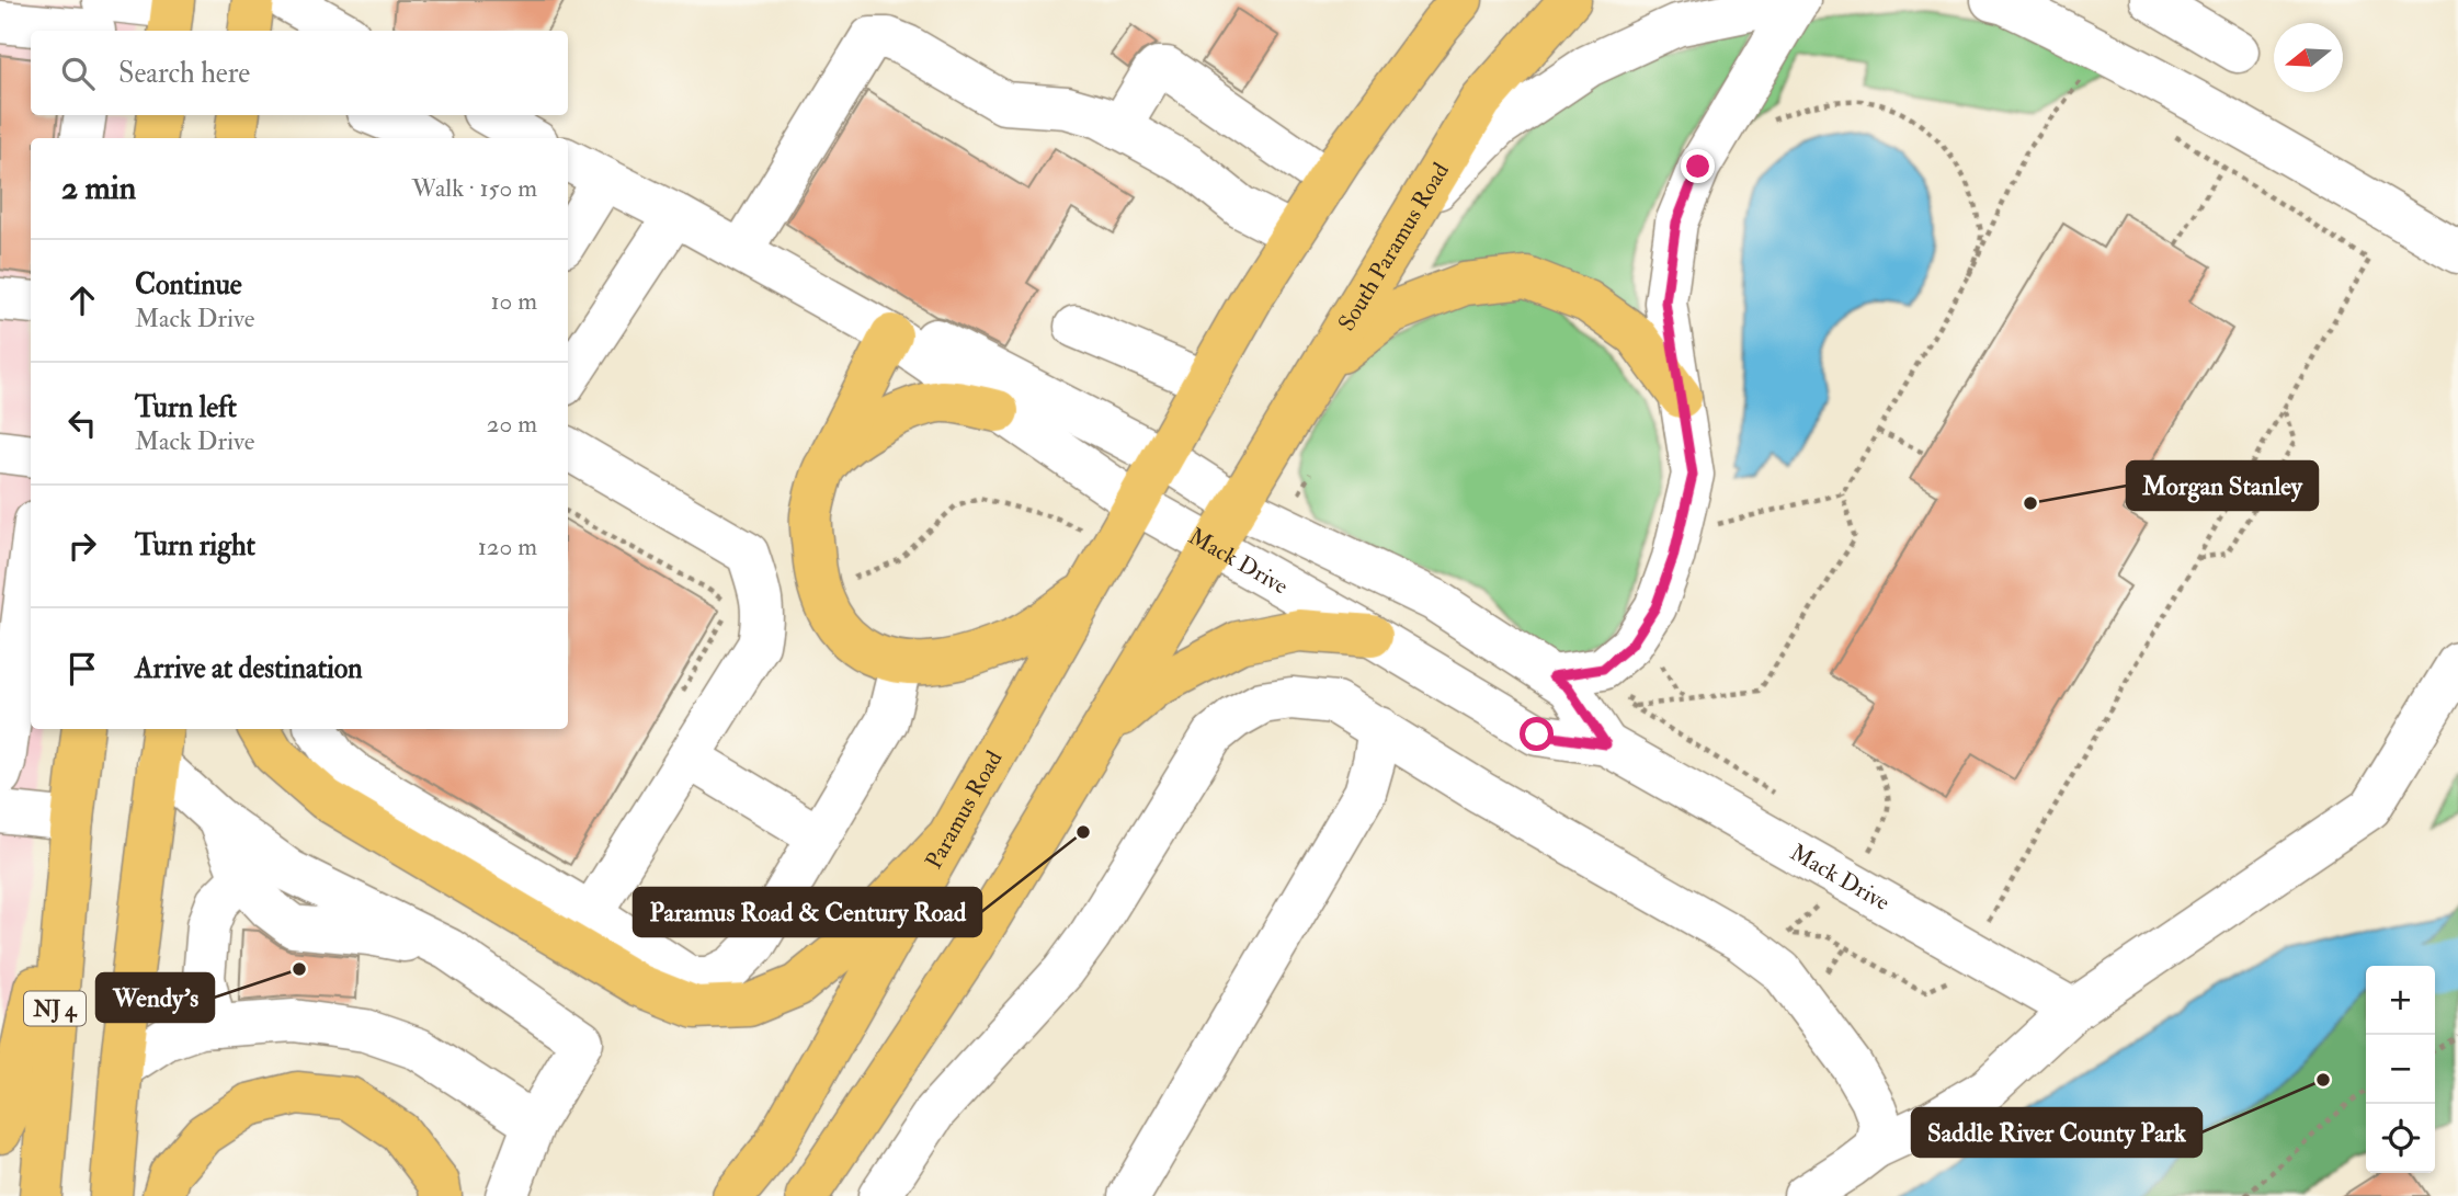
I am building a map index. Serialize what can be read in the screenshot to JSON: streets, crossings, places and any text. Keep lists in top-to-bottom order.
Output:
{
  "streets": {
    "main road": ["South Paramus Road", "Paramus Road", "NJ 4"],
    "lane": ["Mack Drive"]
  },
  "crossings": [
    ["South Paramus Road", "Mack Drive"],
    ["Mack Drive", "Paramus Road"]
  ],
  "places": [
    "Morgan Stanley",
    "Paramus Road & Century Road",
    "Wendy's",
    "Saddle River County Park"
  ],
  "north": "left",
  "page": {
    "search": "Search here",
    "heading": ["2 min", "Walk · 150 m"],
    "list": [
      ["Continue", "Mack Drive", "10 m"],
      ["Turn left", "Mack Drive", "20 m"],
      ["Turn right", "120 m"],
      "Arrive at destination"
    ],
    "map_buttons": ["+", "−"]
  }
}
